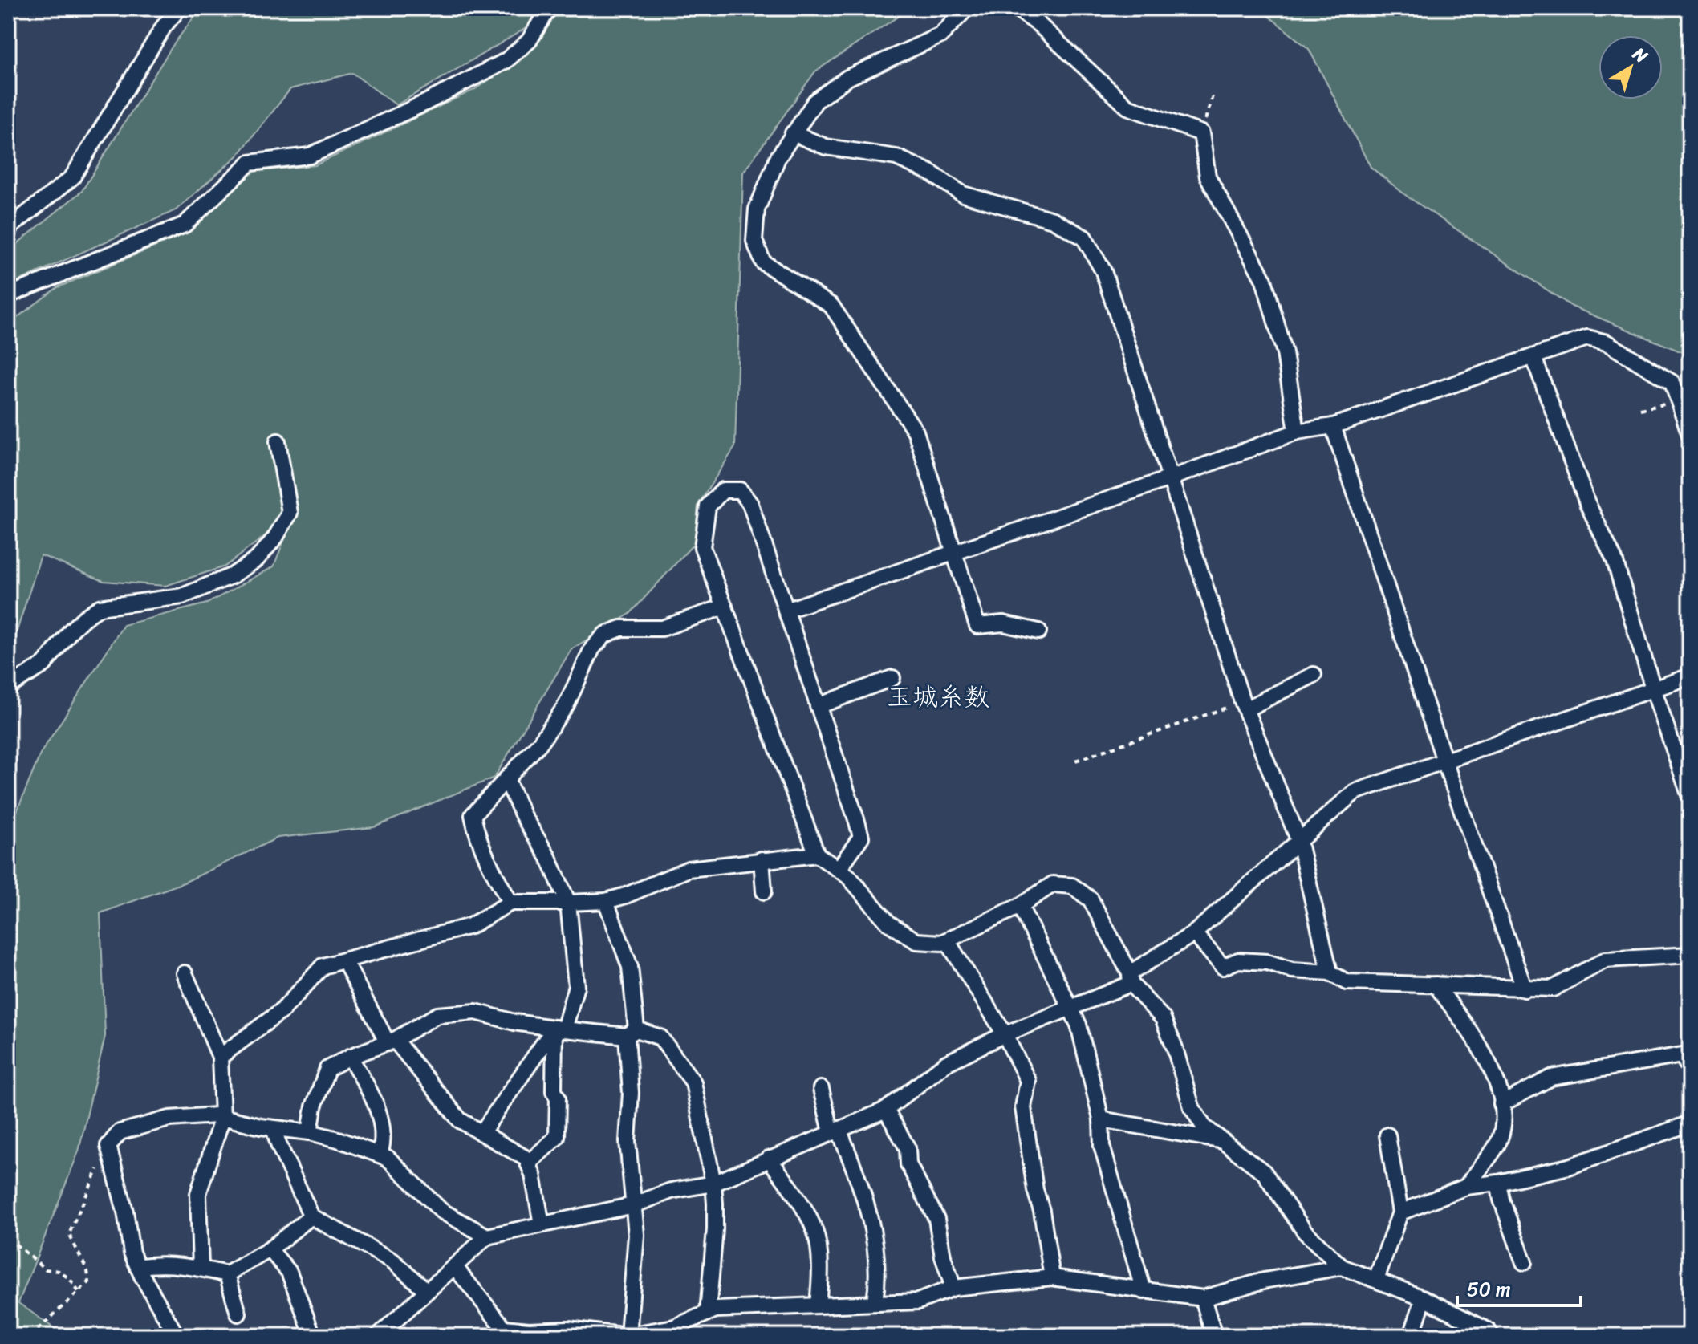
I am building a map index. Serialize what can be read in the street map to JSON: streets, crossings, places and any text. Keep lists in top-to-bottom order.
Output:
{
  "districts": ["玉城糸数"],
  "scale_bar": "50 m",
  "north": "top right"
}
